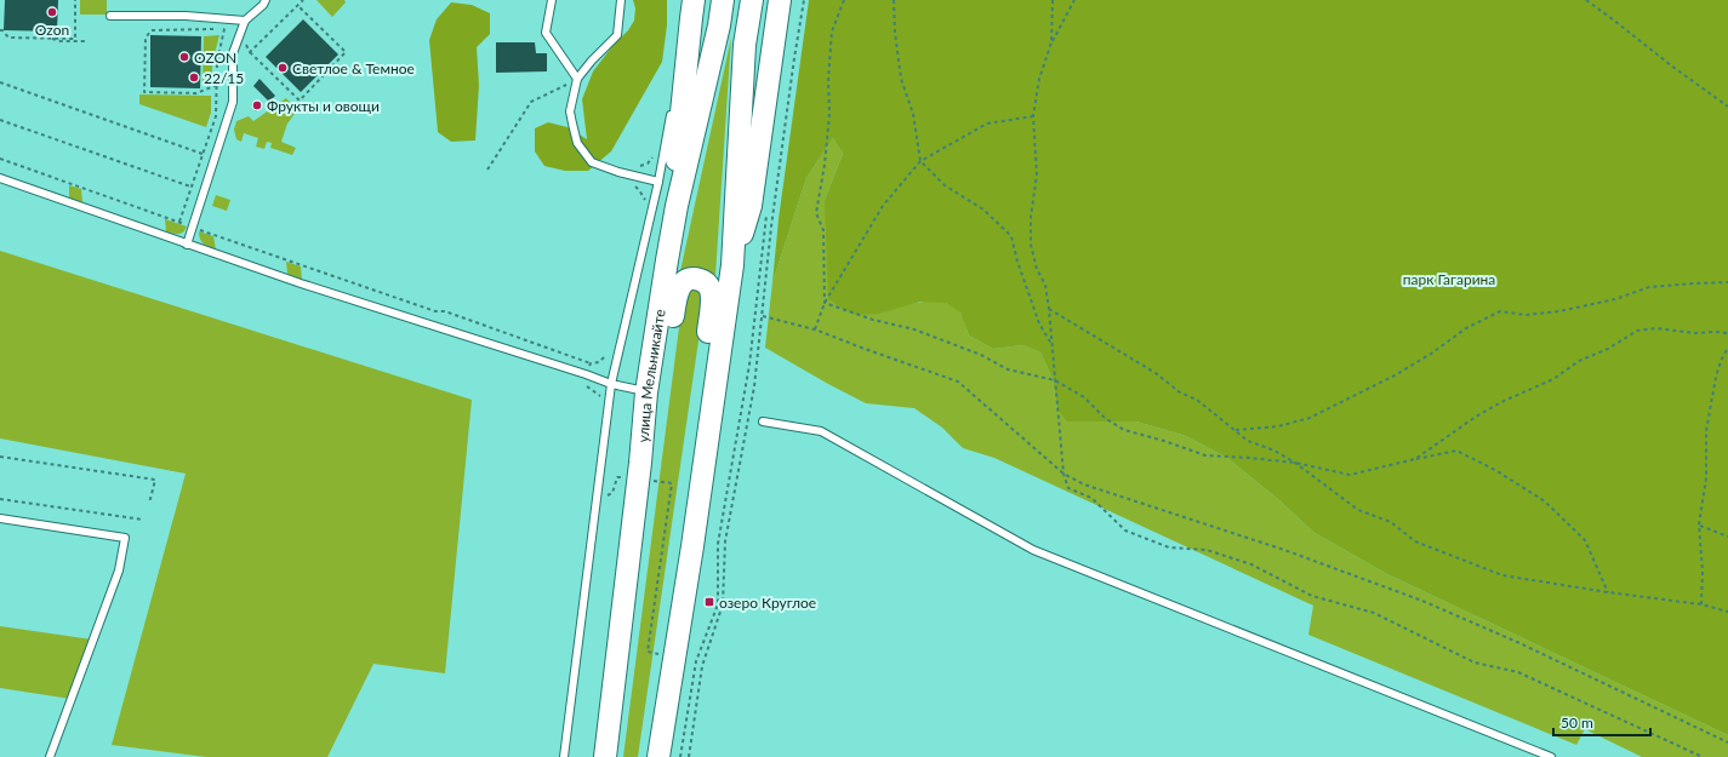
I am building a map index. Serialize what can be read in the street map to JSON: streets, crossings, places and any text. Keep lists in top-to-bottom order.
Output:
{
  "streets": {
    "main road": ["улица Мельникайте"]
  },
  "parks": ["парк Гагарина"],
  "places": {
    "other": [
      "Ozon",
      "OZON",
      "Светлое & Темное",
      "22/15",
      "Фрукты и овощи"
    ],
    "transit": ["озеро Круглое"]
  },
  "scale_bar": "50 m"
}
